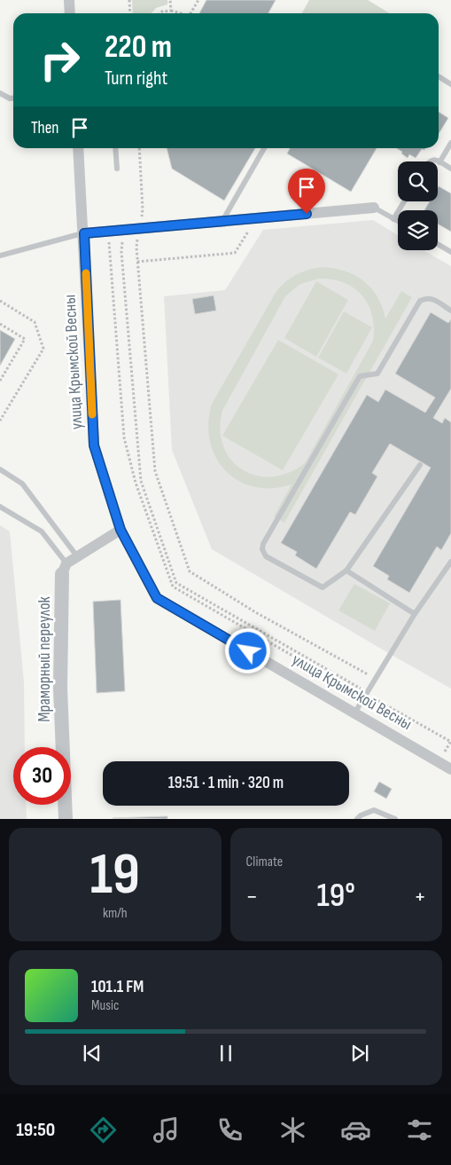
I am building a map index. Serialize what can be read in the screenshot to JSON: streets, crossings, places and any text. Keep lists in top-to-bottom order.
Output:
{
  "streets": {
    "street": ["улица Крымской Весны", "Мраморный переулок"]
  },
  "page": {
    "turn": ["220 m", "Turn right"],
    "then": "Then",
    "limit": "30",
    "trip": "19:51 · 1 min · 320 m",
    "tile": [
      ["19", "km/h"],
      "Climate"
    ],
    "heat": ["−", "19°", "+"],
    "song": ["101.1 FM", "Music"],
    "tabs": "19:50"
  }
}
